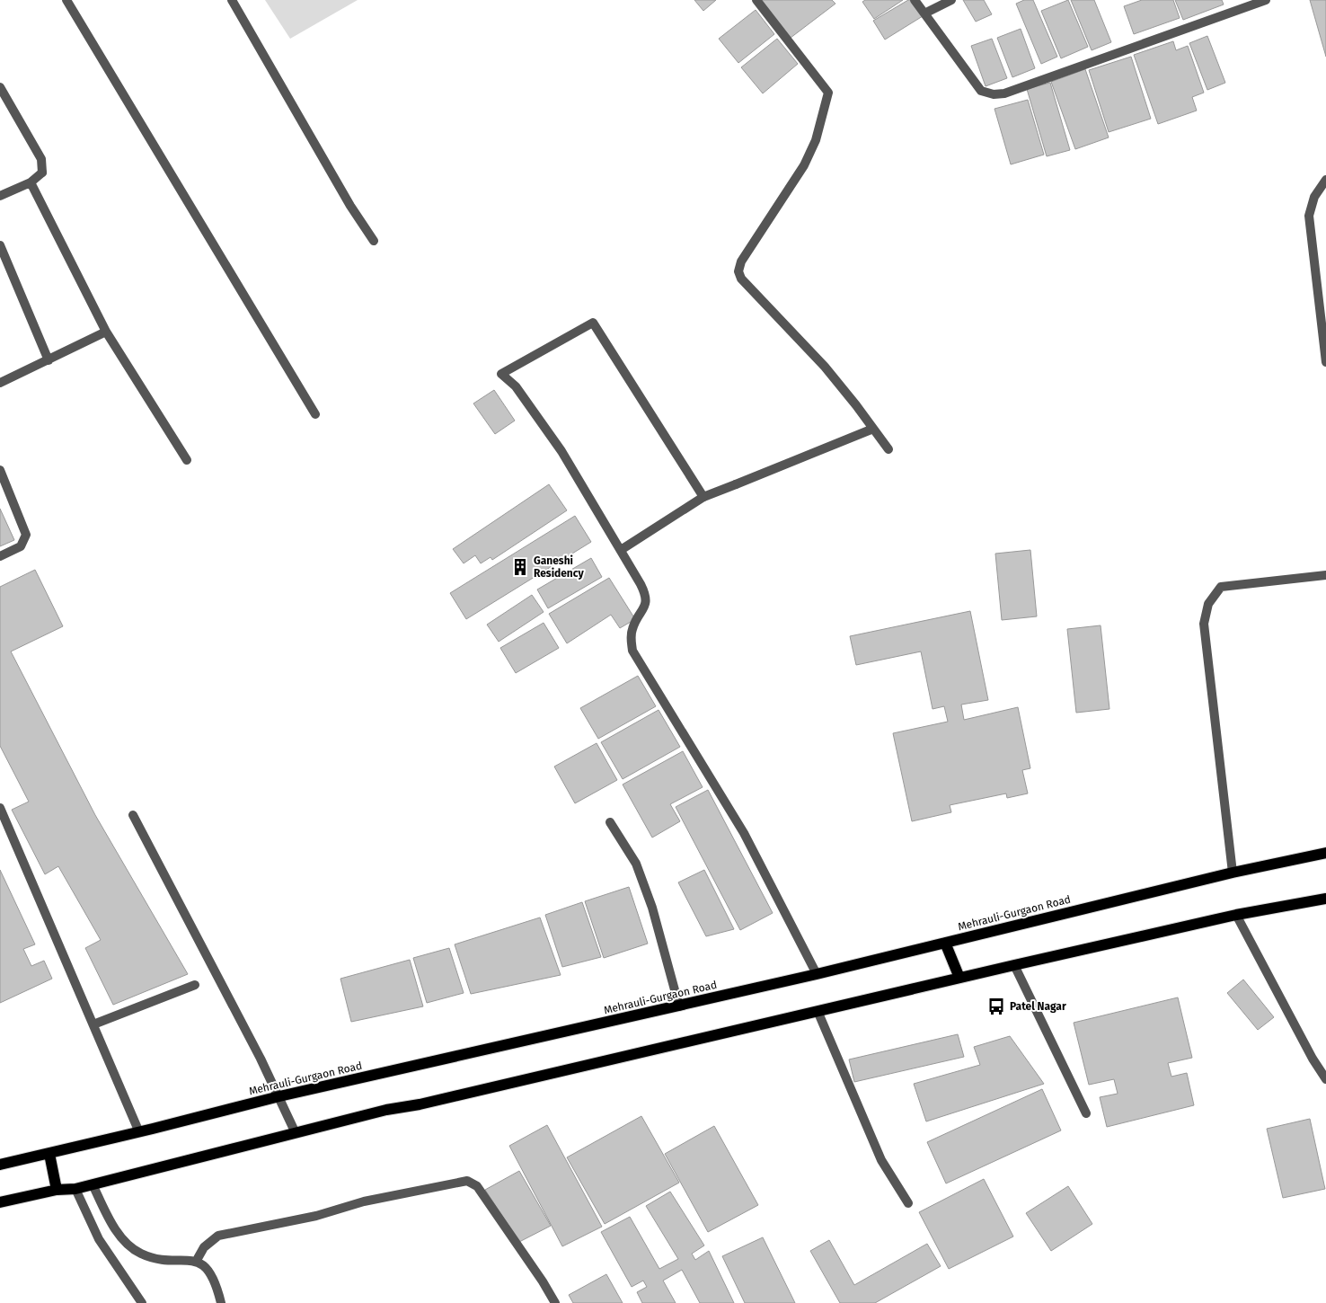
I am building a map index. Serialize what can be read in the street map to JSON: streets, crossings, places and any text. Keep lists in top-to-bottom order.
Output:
{
  "streets": {
    "main road": ["Mehrauli-Gurgaon Road"]
  },
  "places": {
    "building": ["Ganeshi Residency"],
    "bus stop": ["Patel Nagar"]
  }
}
